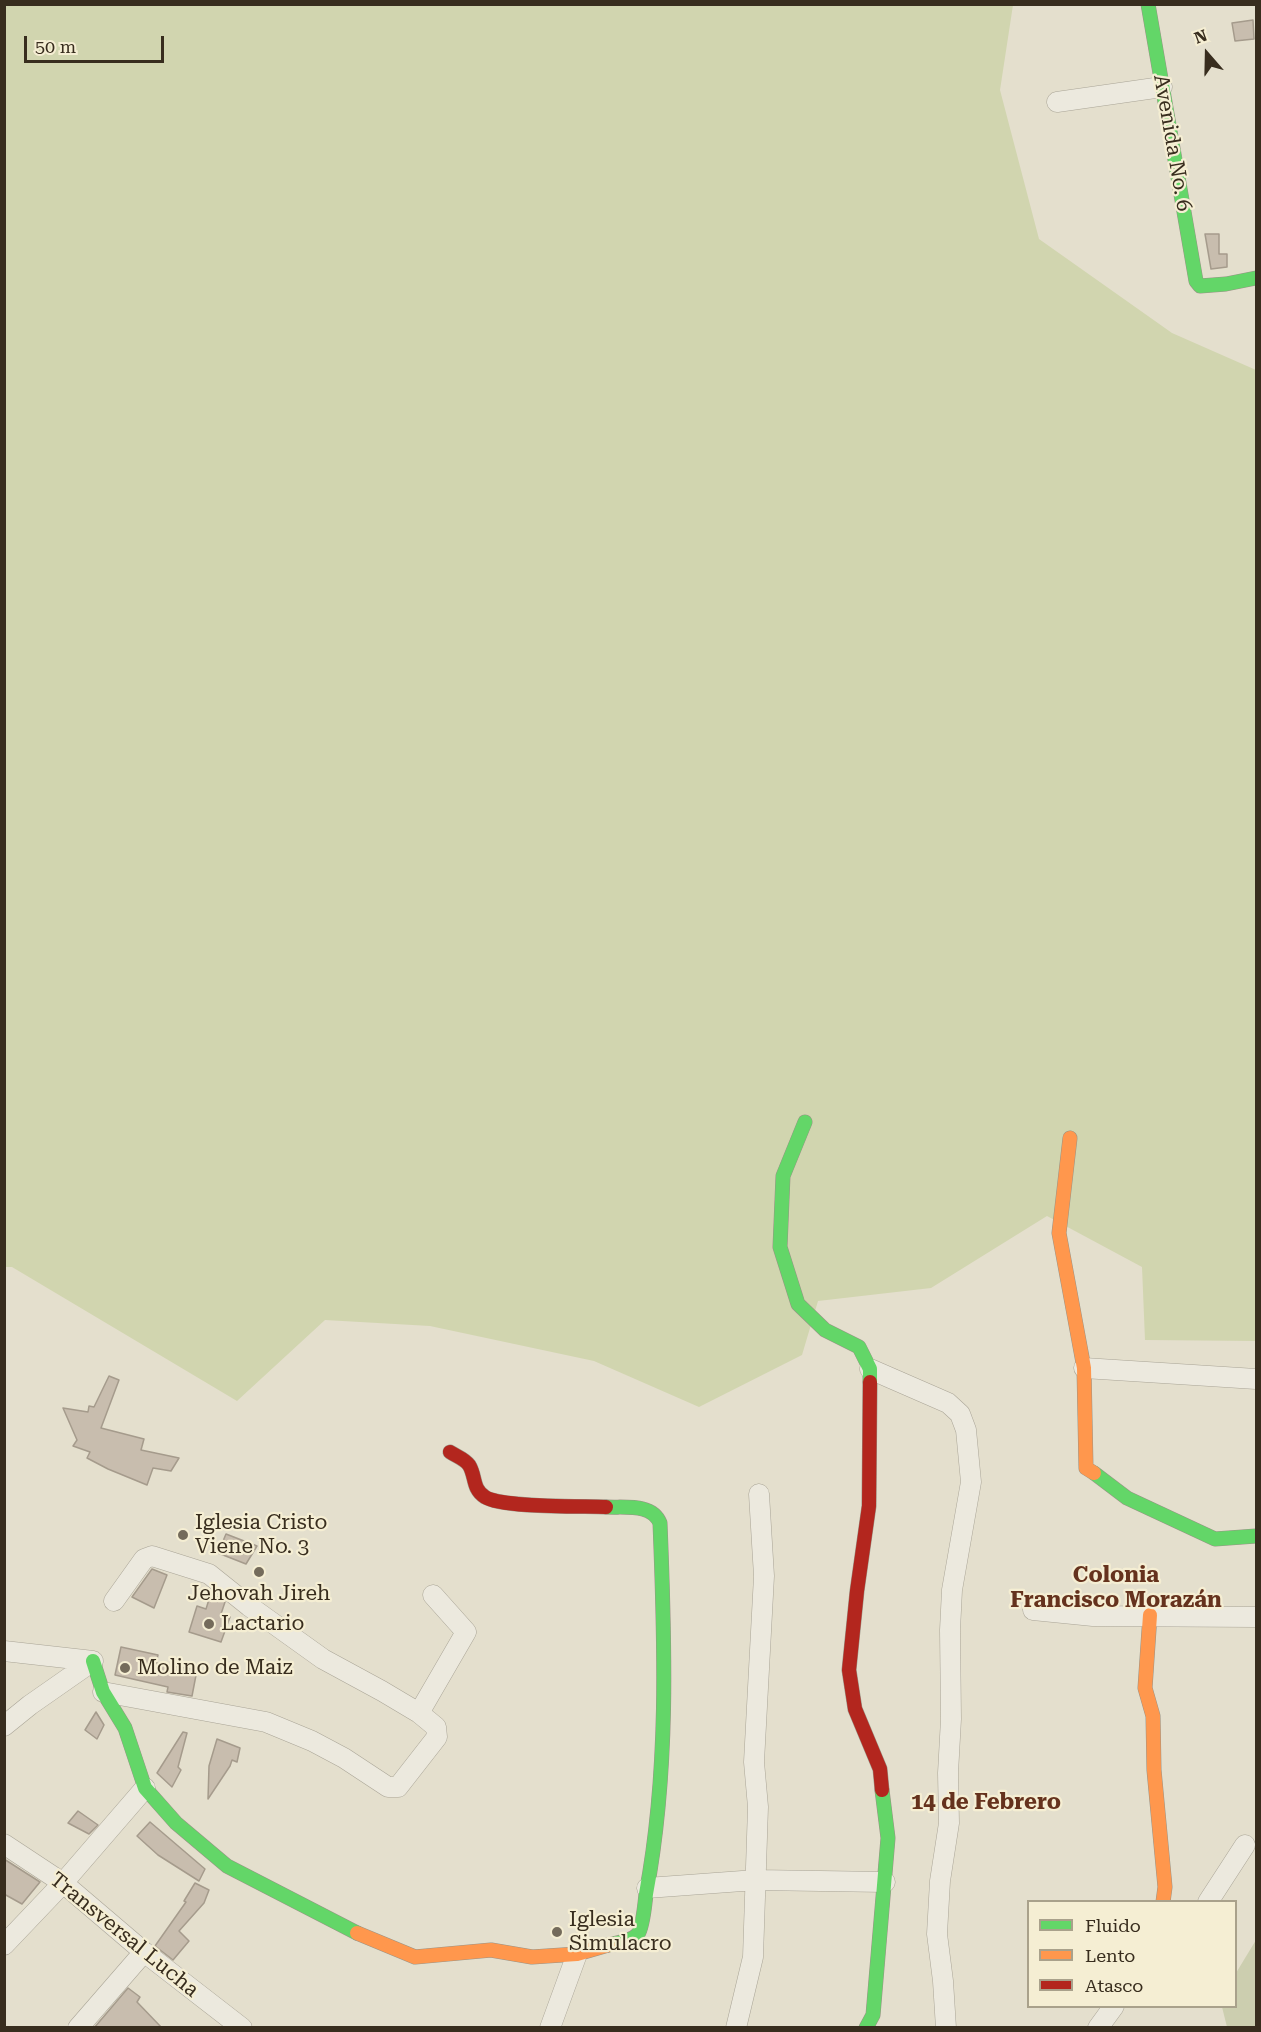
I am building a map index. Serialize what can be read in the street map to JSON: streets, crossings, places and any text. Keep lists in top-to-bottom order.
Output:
{
  "streets": {
    "street": ["Avenida No. 6", "Transversal Lucha"]
  },
  "districts": ["Colonia Francisco Morazán", "14 de Febrero"],
  "places": [
    "Iglesia Cristo Viene No. 3",
    "Jehovah Jireh",
    "Lactario",
    "Molino de Maiz",
    "Iglesia Simulacro"
  ],
  "legend": ["Fluido", "Lento", "Atasco"],
  "scale_bar": "50 m",
  "north": "top"
}
